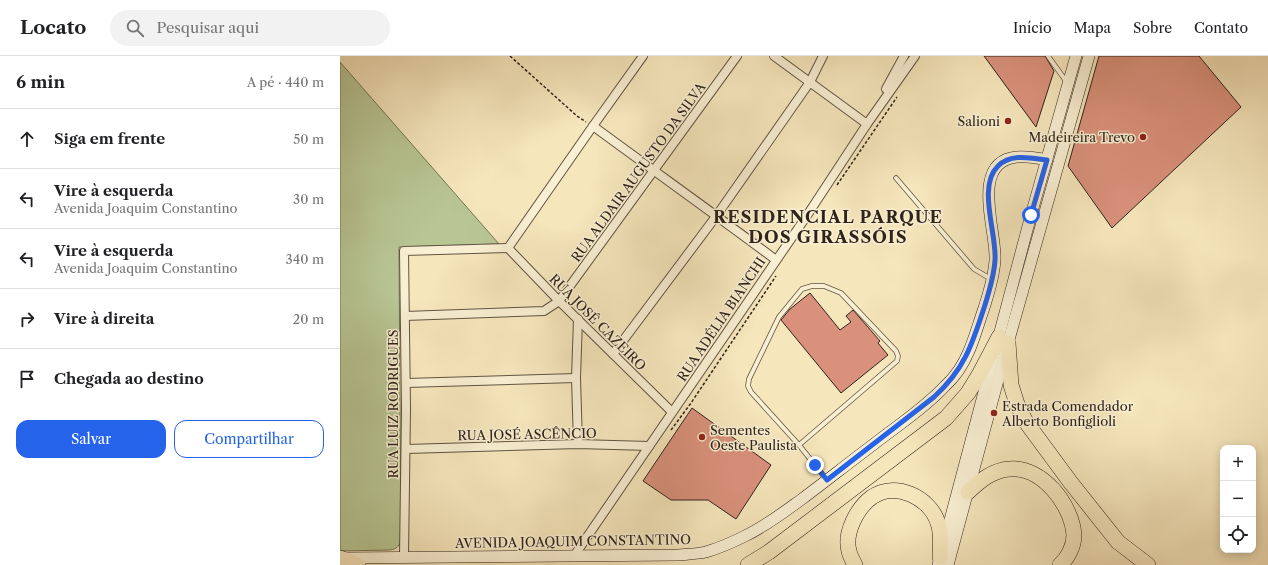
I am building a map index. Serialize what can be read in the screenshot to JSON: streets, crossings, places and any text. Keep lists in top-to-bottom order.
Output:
{
  "streets": {
    "main road": ["AVENIDA JOAQUIM CONSTANTINO"],
    "street": [
      "RUA ALDAIR AUGUSTO DA SILVA",
      "RUA ADÉLIA BIANCHI",
      "RUA JOSÉ CAZEIRO",
      "RUA LUIZ RODRIGUES",
      "RUA JOSÉ ASCÊNCIO"
    ]
  },
  "crossings": [
    ["RUA ALDAIR AUGUSTO DA SILVA", "RUA JOSÉ CAZEIRO"],
    ["RUA ADÉLIA BIANCHI", "RUA JOSÉ CAZEIRO"],
    ["RUA ADÉLIA BIANCHI", "RUA JOSÉ ASCÊNCIO"],
    ["RUA ADÉLIA BIANCHI", "AVENIDA JOAQUIM CONSTANTINO"],
    ["RUA JOSÉ CAZEIRO", "RUA LUIZ RODRIGUES"],
    ["RUA LUIZ RODRIGUES", "RUA JOSÉ ASCÊNCIO"],
    ["RUA LUIZ RODRIGUES", "AVENIDA JOAQUIM CONSTANTINO"]
  ],
  "districts": ["RESIDENCIAL PARQUE DOS GIRASSÓIS"],
  "places": [
    "Salioni",
    "Madeireira Trevo",
    "Estrada Comendador Alberto Bonfiglioli",
    "Sementes Oeste Paulista"
  ],
  "page": {
    "header": "Locato",
    "search": "Pesquisar aqui",
    "nav": [
      "Início",
      "Mapa",
      "Sobre",
      "Contato"
    ],
    "heading": ["6 min", "A pé · 440 m"],
    "list": [
      ["Siga em frente", "50 m"],
      ["Vire à esquerda", "Avenida Joaquim Constantino", "30 m"],
      ["Vire à esquerda", "Avenida Joaquim Constantino", "340 m"],
      ["Vire à direita", "20 m"],
      "Chegada ao destino"
    ],
    "buttons": ["Salvar", "Compartilhar"],
    "map_buttons": ["+", "−"]
  }
}
